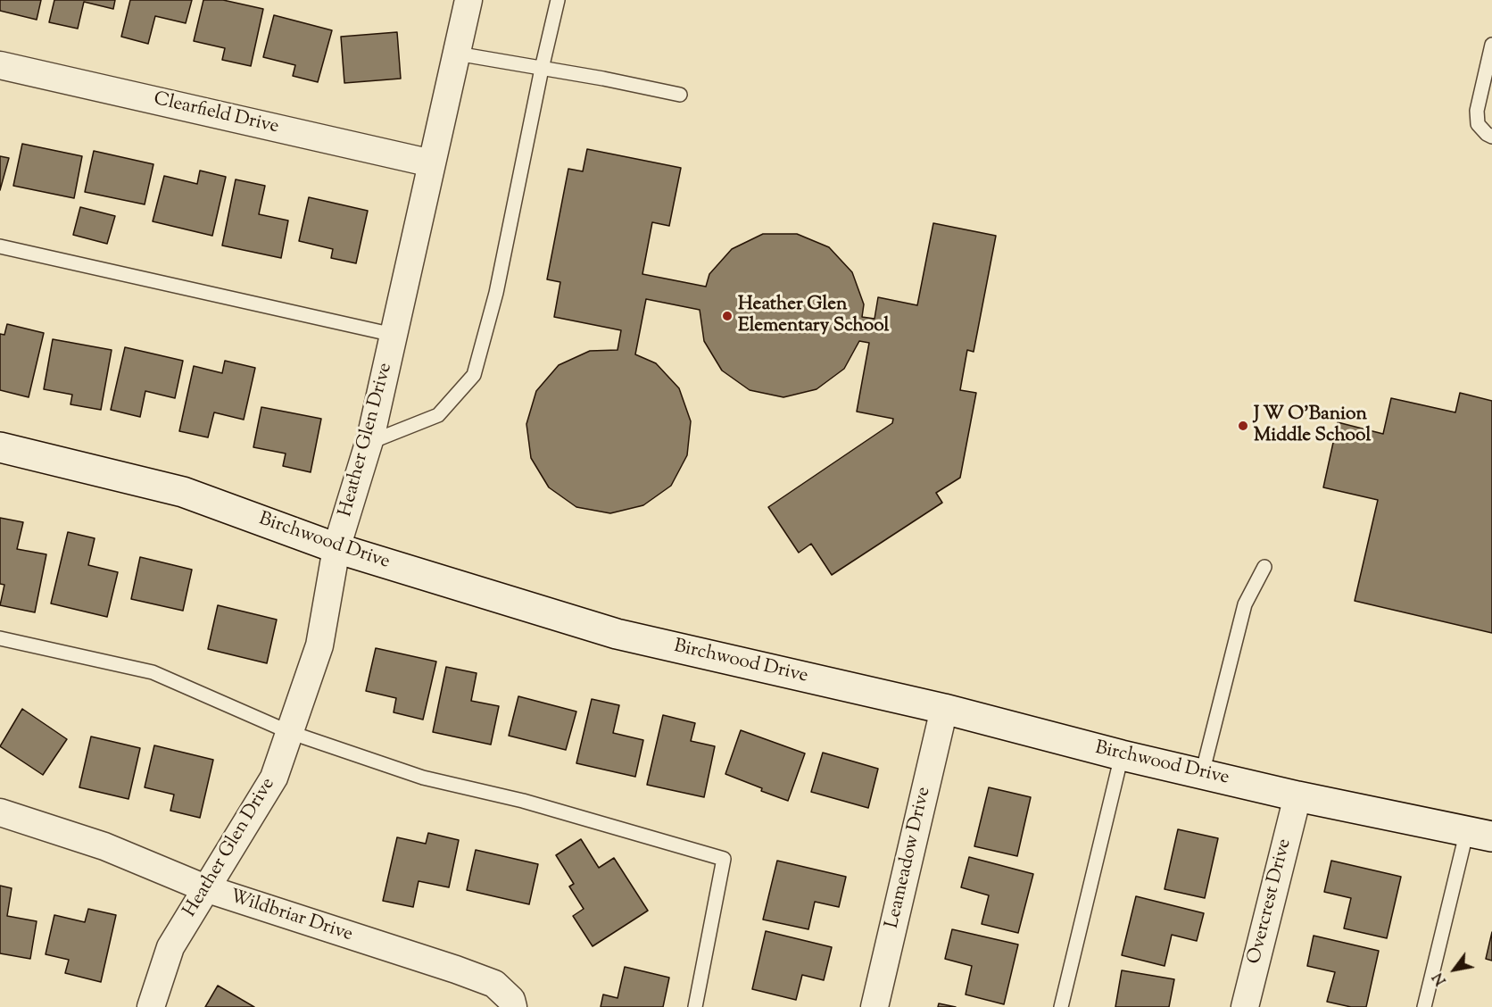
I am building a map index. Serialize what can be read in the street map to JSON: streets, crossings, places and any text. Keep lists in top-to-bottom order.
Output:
{
  "streets": {
    "street": [
      "Clearfield Drive",
      "Heather Glen Drive",
      "Birchwood Drive",
      "Leameadow Drive",
      "Overcrest Drive",
      "Wildbriar Drive"
    ]
  },
  "crossings": [
    ["Clearfield Drive", "Heather Glen Drive"],
    ["Heather Glen Drive", "Birchwood Drive"],
    ["Heather Glen Drive", "Wildbriar Drive"],
    ["Birchwood Drive", "Leameadow Drive"],
    ["Birchwood Drive", "Overcrest Drive"]
  ],
  "places": ["Heather Glen Elementary School", "J W O'Banion Middle School"],
  "north": "bottom left"
}
